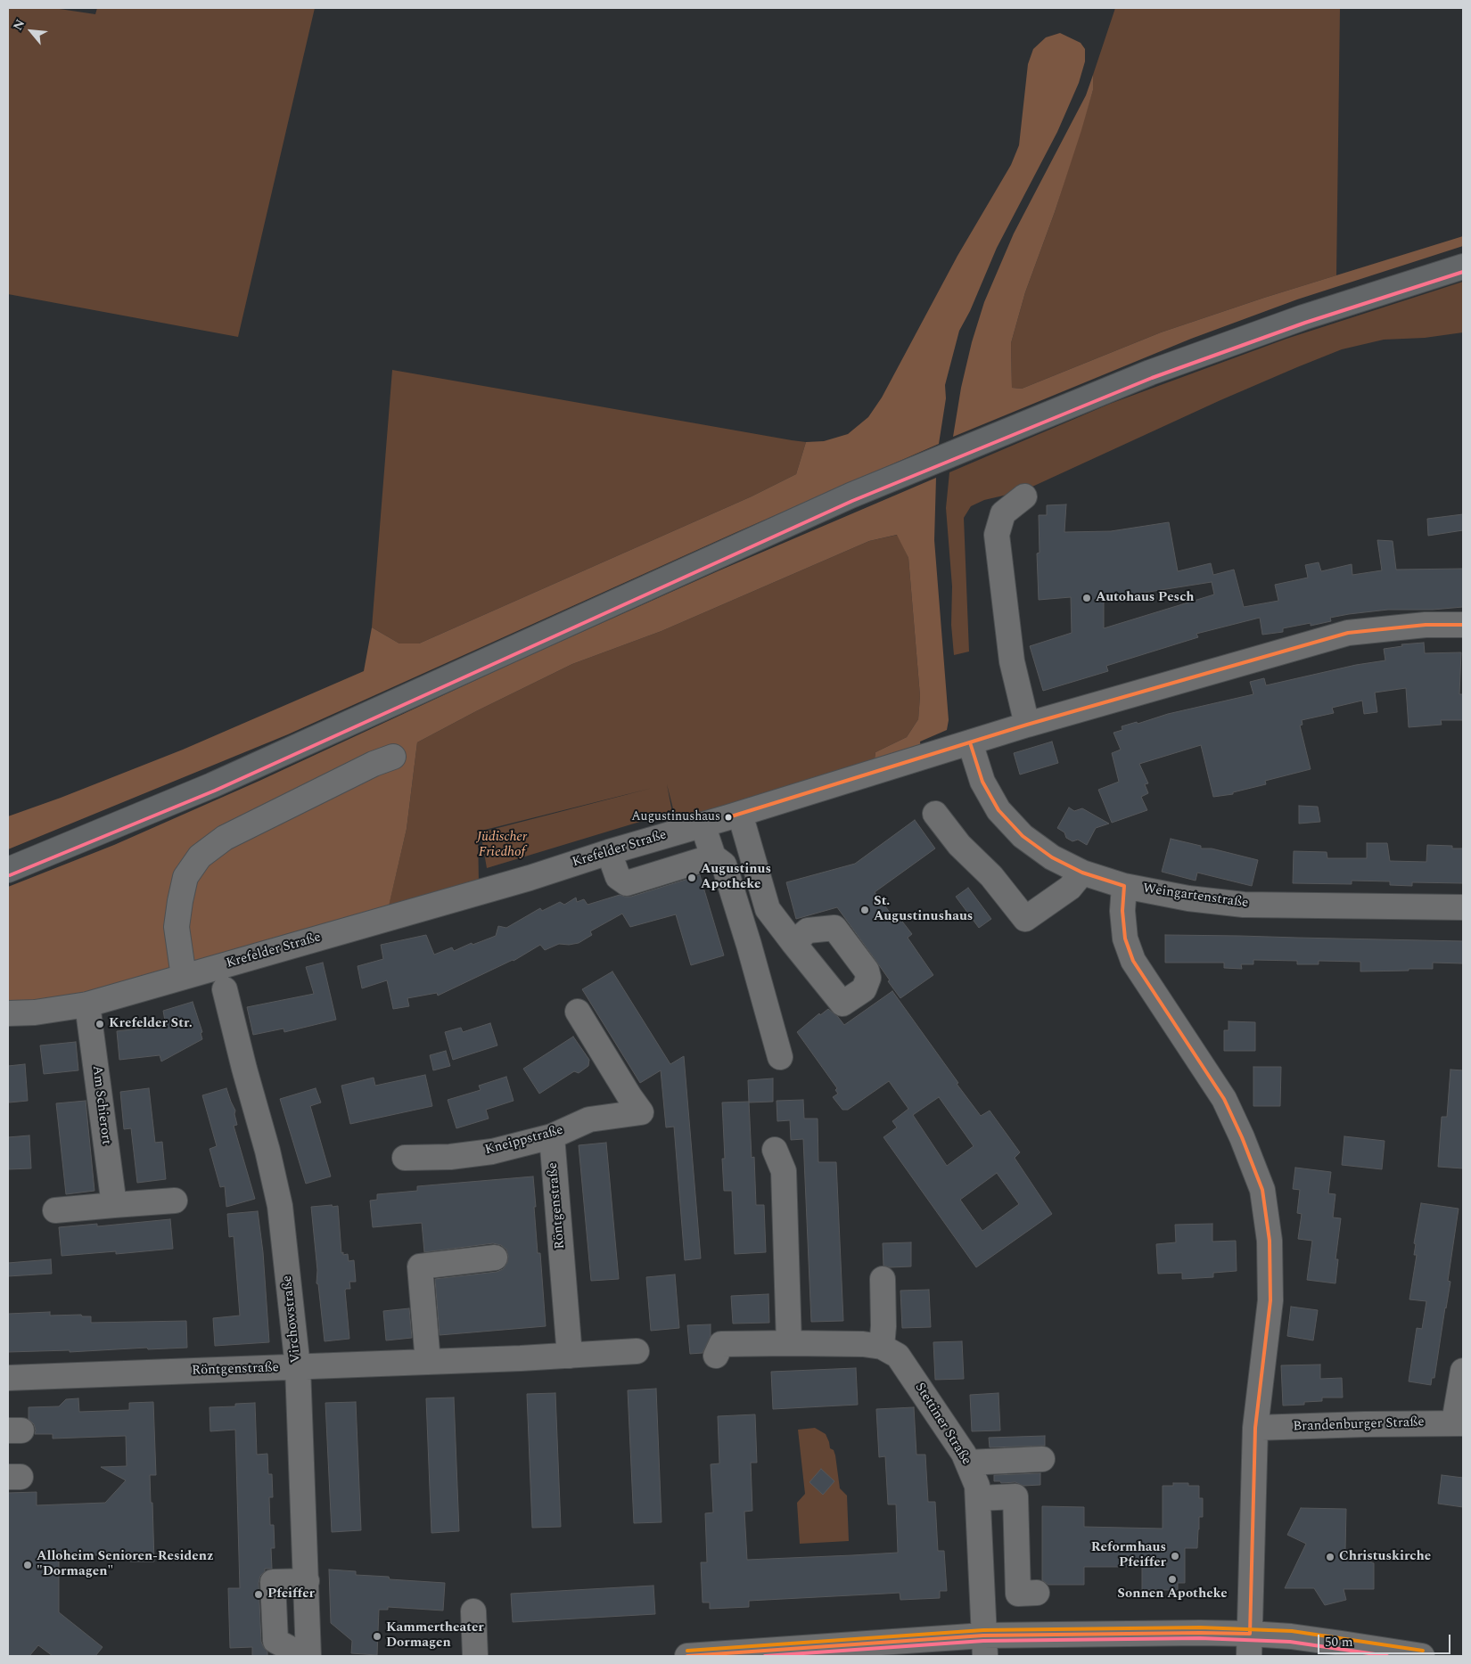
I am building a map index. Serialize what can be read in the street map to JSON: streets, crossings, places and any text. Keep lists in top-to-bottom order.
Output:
{
  "streets": {
    "street": [
      "Krefelder Straße",
      "Weingartenstraße",
      "Am Schierort",
      "Kneippstraße",
      "Röntgenstraße",
      "Virchowstraße",
      "Stettiner Straße",
      "Brandenburger Straße"
    ]
  },
  "crossings": [
    ["Krefelder Straße", "Weingartenstraße"],
    ["Krefelder Straße", "Am Schierort"],
    ["Kneippstraße", "Röntgenstraße"],
    ["Röntgenstraße", "Virchowstraße"]
  ],
  "parks": ["Jüdischer Friedhof"],
  "places": [
    "Autohaus Pesch",
    "Augustinushaus",
    "Augustinus Apotheke",
    "St. Augustinushaus",
    "Krefelder Str.",
    "Reformhaus Pfeiffer",
    "Christuskirche",
    "Alloheim Senioren-Residenz \"Dormagen\"",
    "Sonnen Apotheke",
    "Pfeiffer",
    "Kammertheater Dormagen"
  ],
  "scale_bar": "50 m",
  "north": "top left"
}
